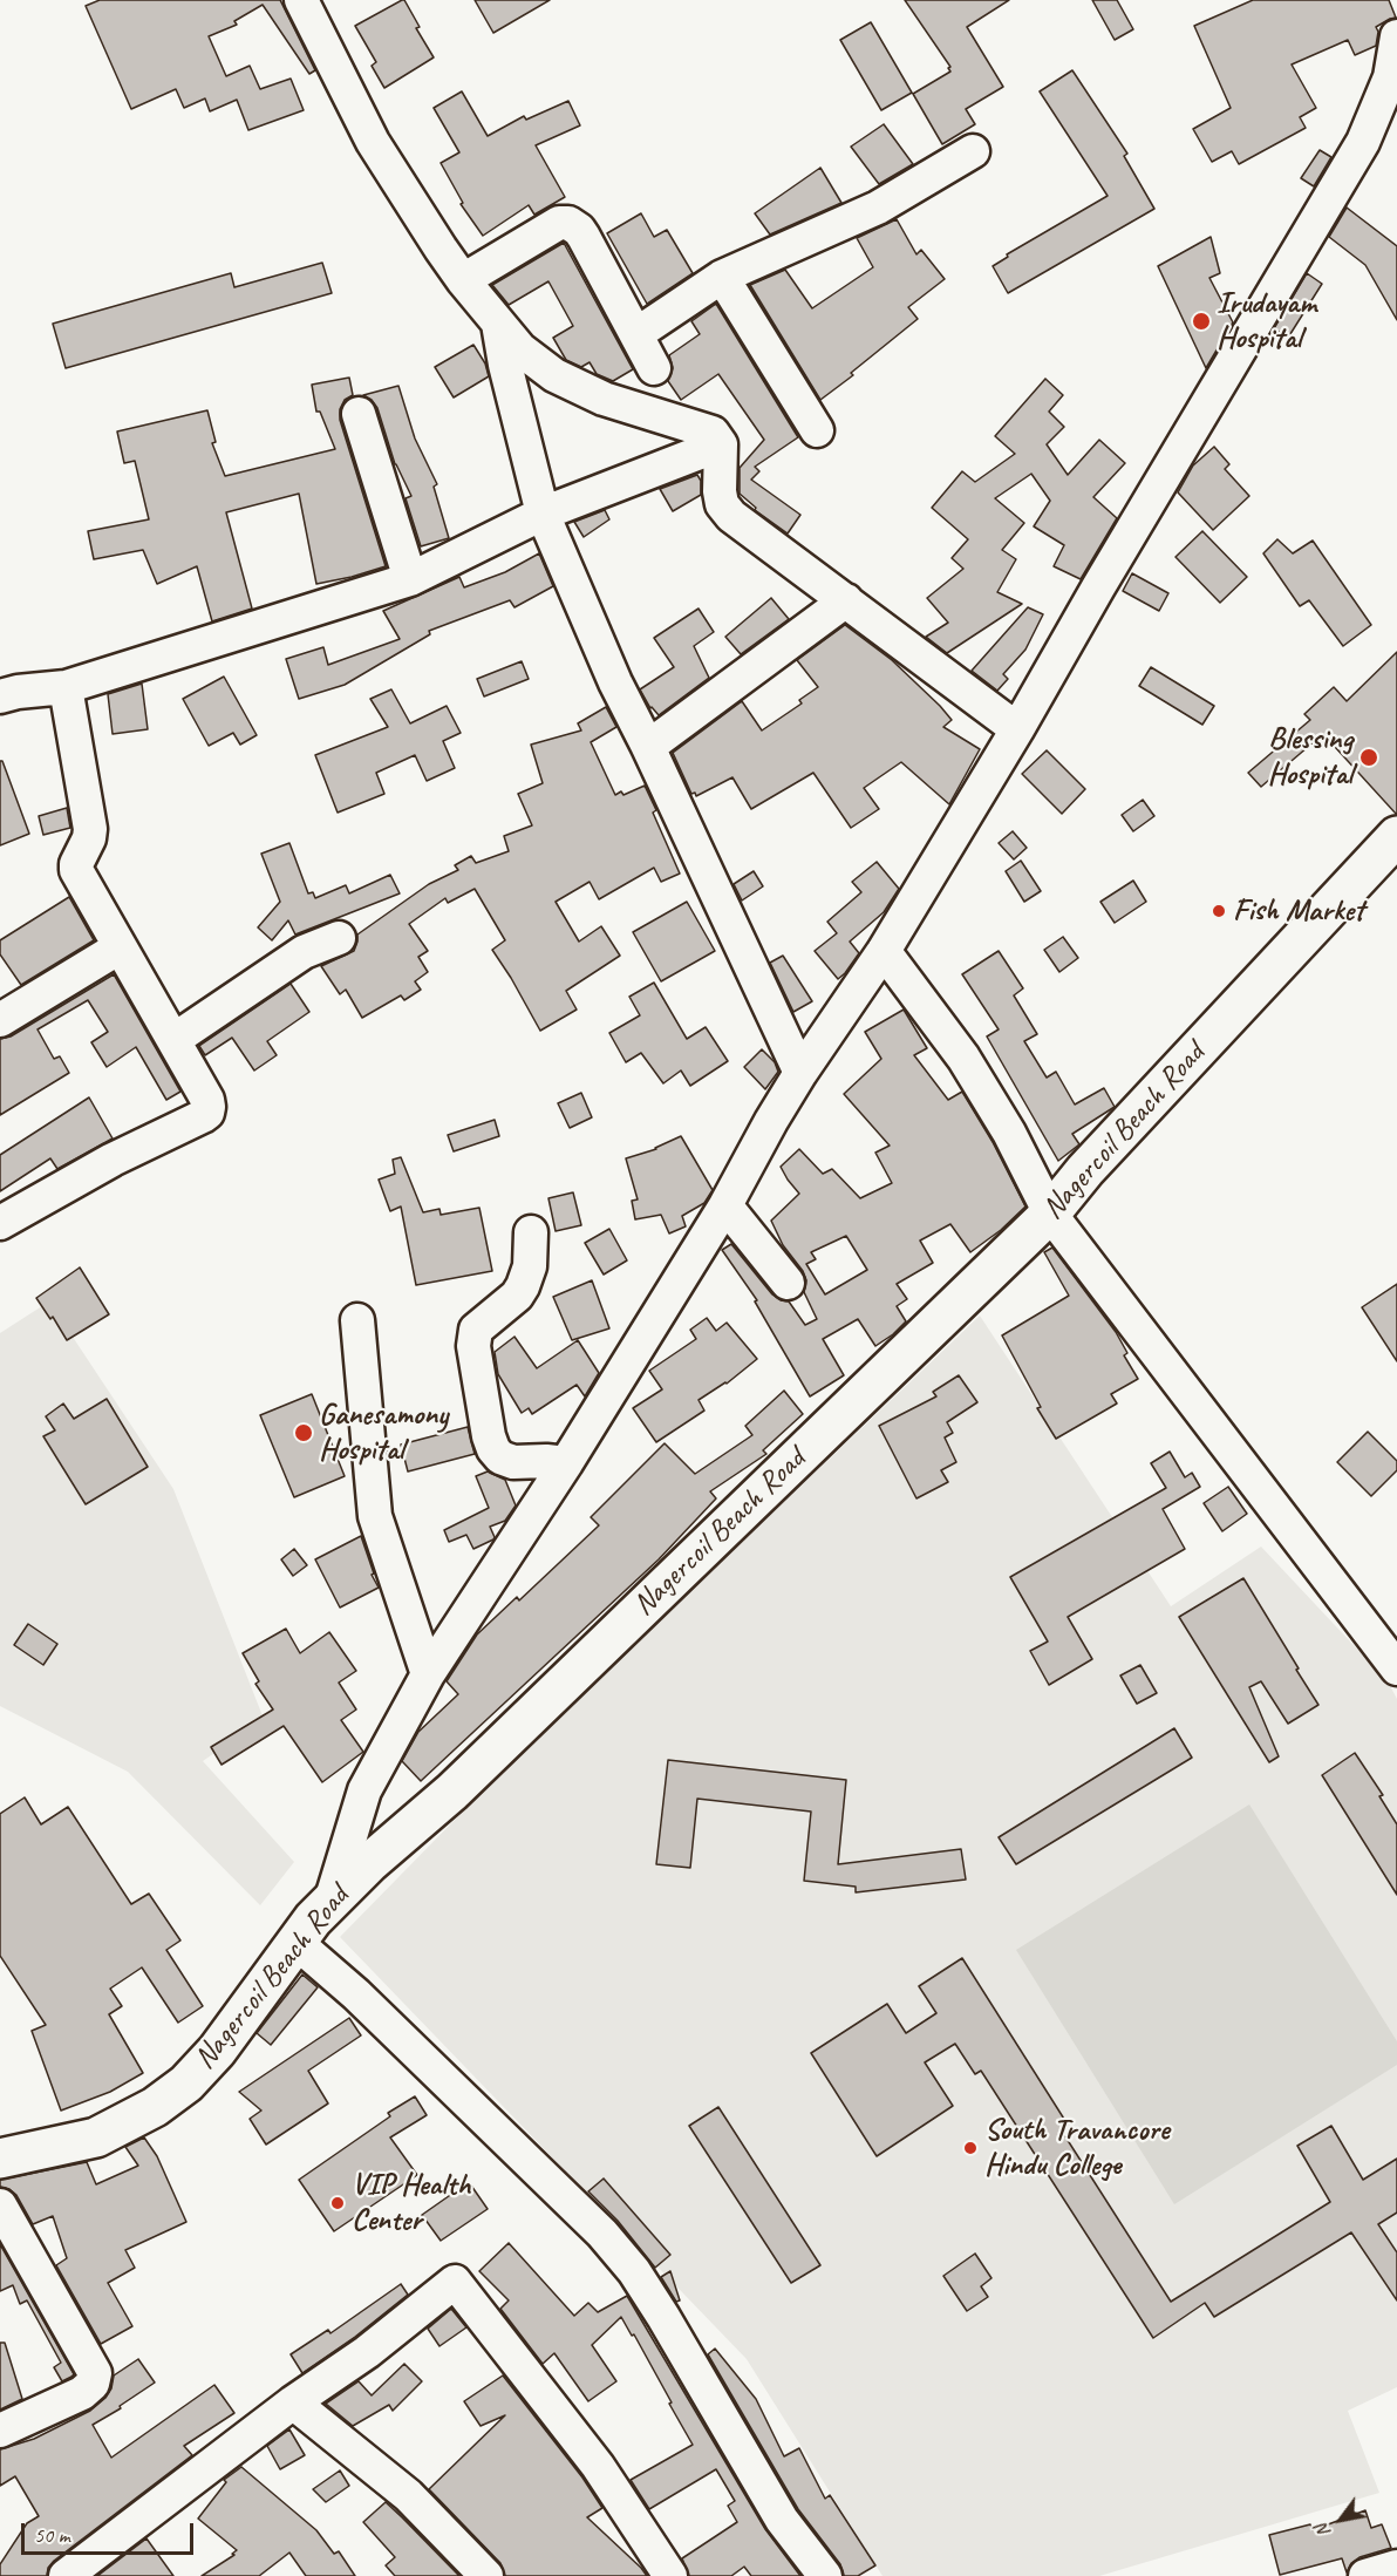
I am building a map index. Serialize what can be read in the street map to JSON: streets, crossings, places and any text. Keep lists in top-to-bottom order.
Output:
{
  "streets": {
    "main road": ["Nagercoil Beach Road"]
  },
  "places": [
    "Irudayam Hospital",
    "Blessing Hospital",
    "Fish Market",
    "Ganesamony Hospital",
    "South Travancore Hindu College",
    "VIP Health Center"
  ],
  "scale_bar": "50 m",
  "north": "bottom left"
}
